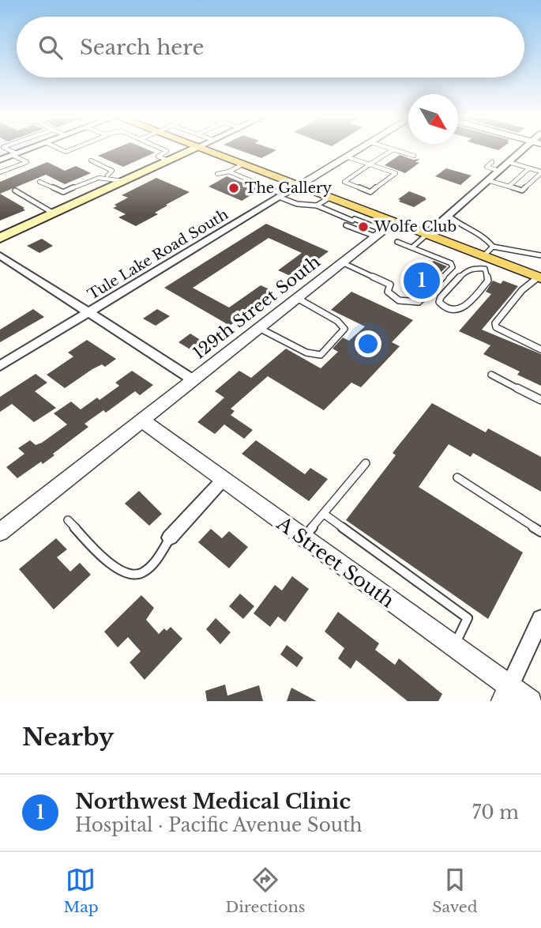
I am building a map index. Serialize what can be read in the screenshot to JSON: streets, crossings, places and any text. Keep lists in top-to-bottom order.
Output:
{
  "streets": {
    "street": ["Tule Lake Road South", "129th Street South", "A Street South"]
  },
  "crossings": [
    ["129th Street South", "A Street South"]
  ],
  "places": ["The Gallery", "Wolfe Club"],
  "north": "bottom right",
  "page": {
    "search": "Search here",
    "pins": "1",
    "heading": "Nearby",
    "list": [
      {
        "mark": "1",
        "name": "Northwest Medical Clinic",
        "note": "Hospital · Pacific Avenue South",
        "value": "70 m"
      }
    ],
    "nav": ["Map", "Directions", "Saved"]
  }
}
